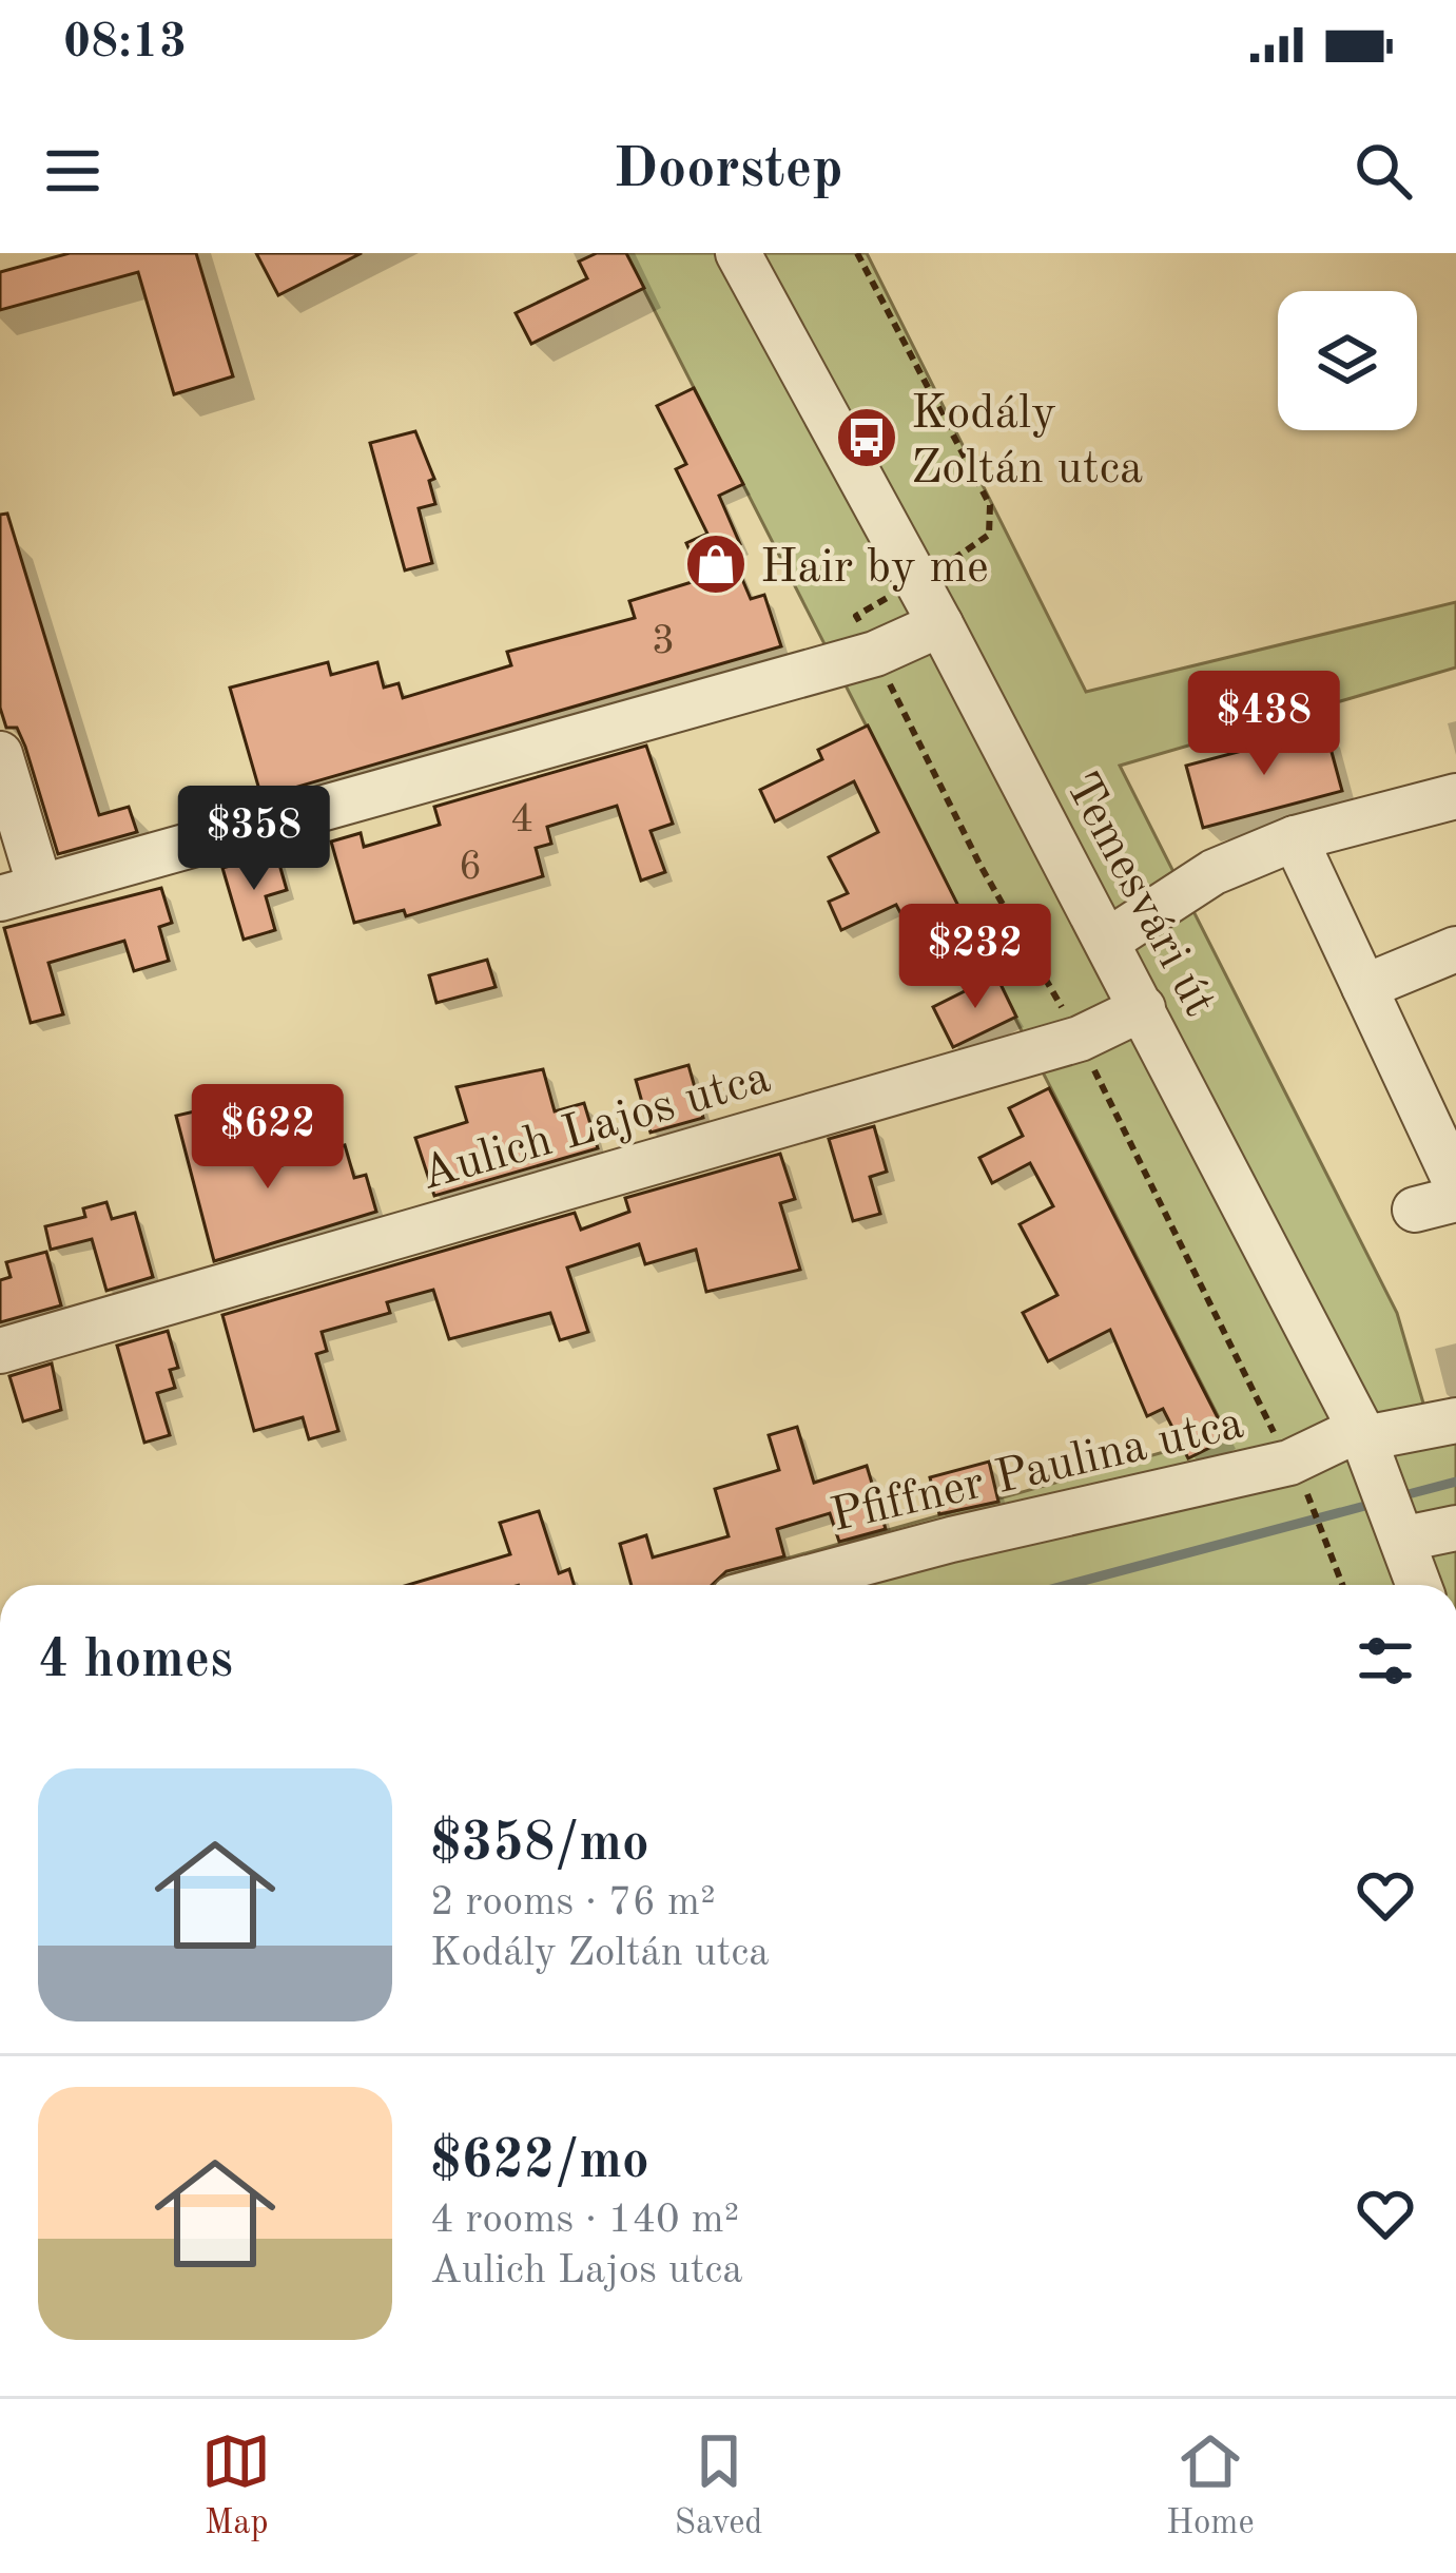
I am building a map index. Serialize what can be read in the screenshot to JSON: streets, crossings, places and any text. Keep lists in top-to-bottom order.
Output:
{
  "streets": {
    "street": ["Temesvári út", "Aulich Lajos utca", "Pfiffner Paulina utca"]
  },
  "crossings": [
    ["Temesvári út", "Aulich Lajos utca"],
    ["Temesvári út", "Pfiffner Paulina utca"]
  ],
  "places": {
    "bus stop": ["Kodály Zoltán utca"],
    "shop": ["Hair by me"]
  },
  "house_numbers": ["3", "4", "6"],
  "page": {
    "status": "08:13",
    "header": "Doorstep",
    "price": [
      "$438",
      "$358",
      "$232",
      "$622"
    ],
    "heading": "4 homes",
    "list": [
      {
        "name": "$358/mo",
        "note": "2 rooms · 76 m² · Kodály Zoltán utca"
      },
      {
        "name": "$622/mo",
        "note": "4 rooms · 140 m² · Aulich Lajos utca"
      }
    ],
    "tabs": ["Map", "Saved", "Home"]
  }
}
